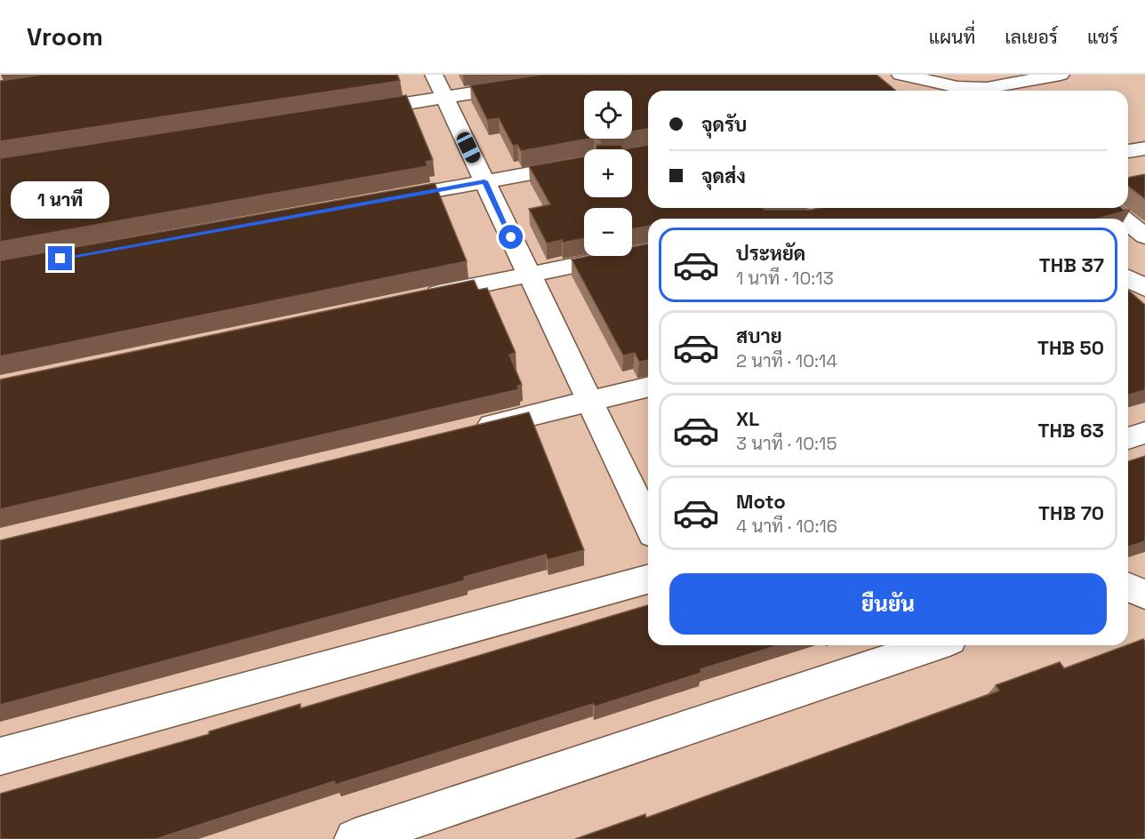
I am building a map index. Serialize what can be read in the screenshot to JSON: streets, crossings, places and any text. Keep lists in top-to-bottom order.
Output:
{
  "page": {
    "header": "Vroom",
    "nav": ["แผนที่", "เลเยอร์", "แชร์"],
    "map_buttons": ["+", "−"],
    "banner": ["จุดรับ", "จุดส่ง"],
    "bubble": "1 นาที",
    "list": [
      {
        "name": "ประหยัด",
        "note": "1 นาที · 10:13",
        "value": "THB 37"
      },
      {
        "name": "สบาย",
        "note": "2 นาที · 10:14",
        "value": "THB 50"
      },
      {
        "name": "XL",
        "note": "3 นาที · 10:15",
        "value": "THB 63"
      },
      {
        "name": "Moto",
        "note": "4 นาที · 10:16",
        "value": "THB 70"
      }
    ],
    "buttons": "ยืนยัน"
  }
}
